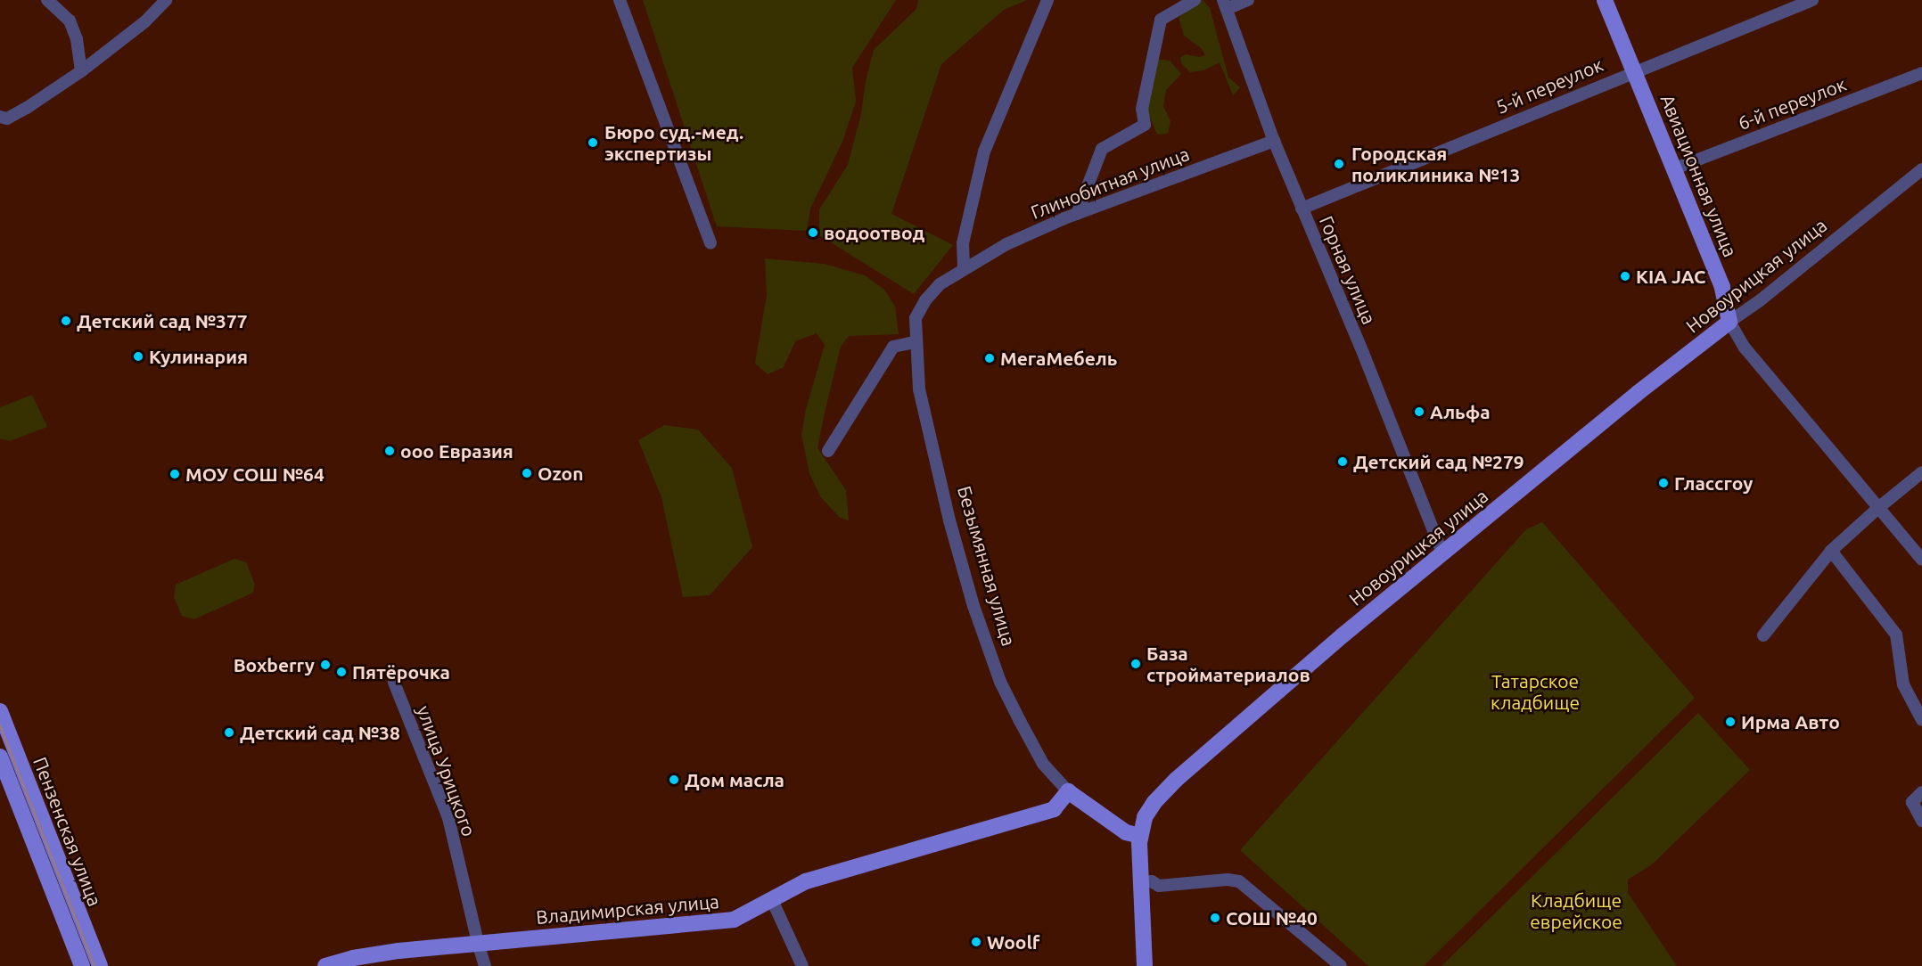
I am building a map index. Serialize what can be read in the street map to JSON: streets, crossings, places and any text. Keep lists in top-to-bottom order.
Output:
{
  "streets": {
    "main road": [
      "Авиационная улица",
      "Новоурицкая улица",
      "Безымянная улица",
      "Пензенская улица",
      "Владимирская улица"
    ],
    "street": [
      "5-й переулок",
      "6-й переулок",
      "Глинобитная улица",
      "Горная улица",
      "улица Урицкого"
    ]
  },
  "crossings": [
    ["5-й переулок", "Авиационная улица"],
    ["5-й переулок", "Горная улица"],
    ["6-й переулок", "Авиационная улица"],
    ["Авиационная улица", "Новоурицкая улица"],
    ["Глинобитная улица", "Горная улица"],
    ["Глинобитная улица", "Безымянная улица"],
    ["Горная улица", "Новоурицкая улица"],
    ["Новоурицкая улица", "Безымянная улица"],
    ["Безымянная улица", "Владимирская улица"],
    ["улица Урицкого", "Владимирская улица"]
  ],
  "parks": ["Татарское кладбище", "Кладбище еврейское"],
  "places": [
    "Бюро суд.-мед. экспертизы",
    "Городская поликлиника №13",
    "водоотвод",
    "KIA JAC",
    "Детский сад №377",
    "Кулинария",
    "МегаМебель",
    "Альфа",
    "ооо Евразия",
    "Детский сад №279",
    "Ozon",
    "МОУ СОШ №64",
    "Глассгоу",
    "База стройматериалов",
    "Boxberry",
    "Пятёрочка",
    "Ирма Авто",
    "Детский сад №38",
    "Дом масла",
    "СОШ №40",
    "Woolf"
  ]
}
